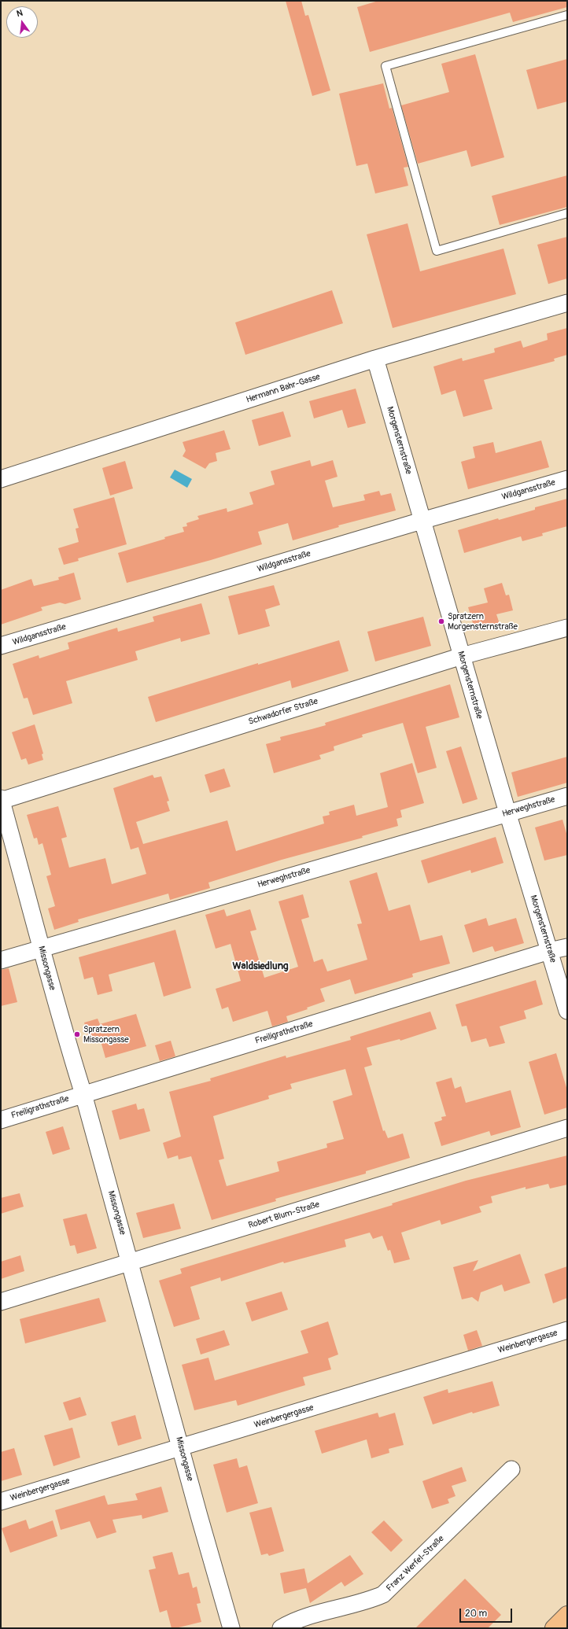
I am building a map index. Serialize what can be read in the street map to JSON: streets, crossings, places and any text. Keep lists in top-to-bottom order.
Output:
{
  "streets": {
    "street": [
      "Hermann Bahr-Gasse",
      "Morgensternstraße",
      "Wildgansstraße",
      "Schwadorfer Straße",
      "Herweghstraße",
      "Missongasse",
      "Freiligrathstraße",
      "Robert Blum-Straße",
      "Weinbergergasse",
      "Franz Werfel-Straße"
    ]
  },
  "crossings": [
    ["Hermann Bahr-Gasse", "Morgensternstraße"],
    ["Morgensternstraße", "Wildgansstraße"],
    ["Morgensternstraße", "Schwadorfer Straße"],
    ["Morgensternstraße", "Herweghstraße"],
    ["Morgensternstraße", "Freiligrathstraße"],
    ["Schwadorfer Straße", "Missongasse"],
    ["Herweghstraße", "Missongasse"],
    ["Missongasse", "Freiligrathstraße"],
    ["Missongasse", "Robert Blum-Straße"],
    ["Missongasse", "Weinbergergasse"]
  ],
  "districts": ["Waldsiedlung"],
  "places": ["Spratzern Morgensternstraße", "Spratzern Missongasse"],
  "scale_bar": "20 m",
  "north": "top"
}
